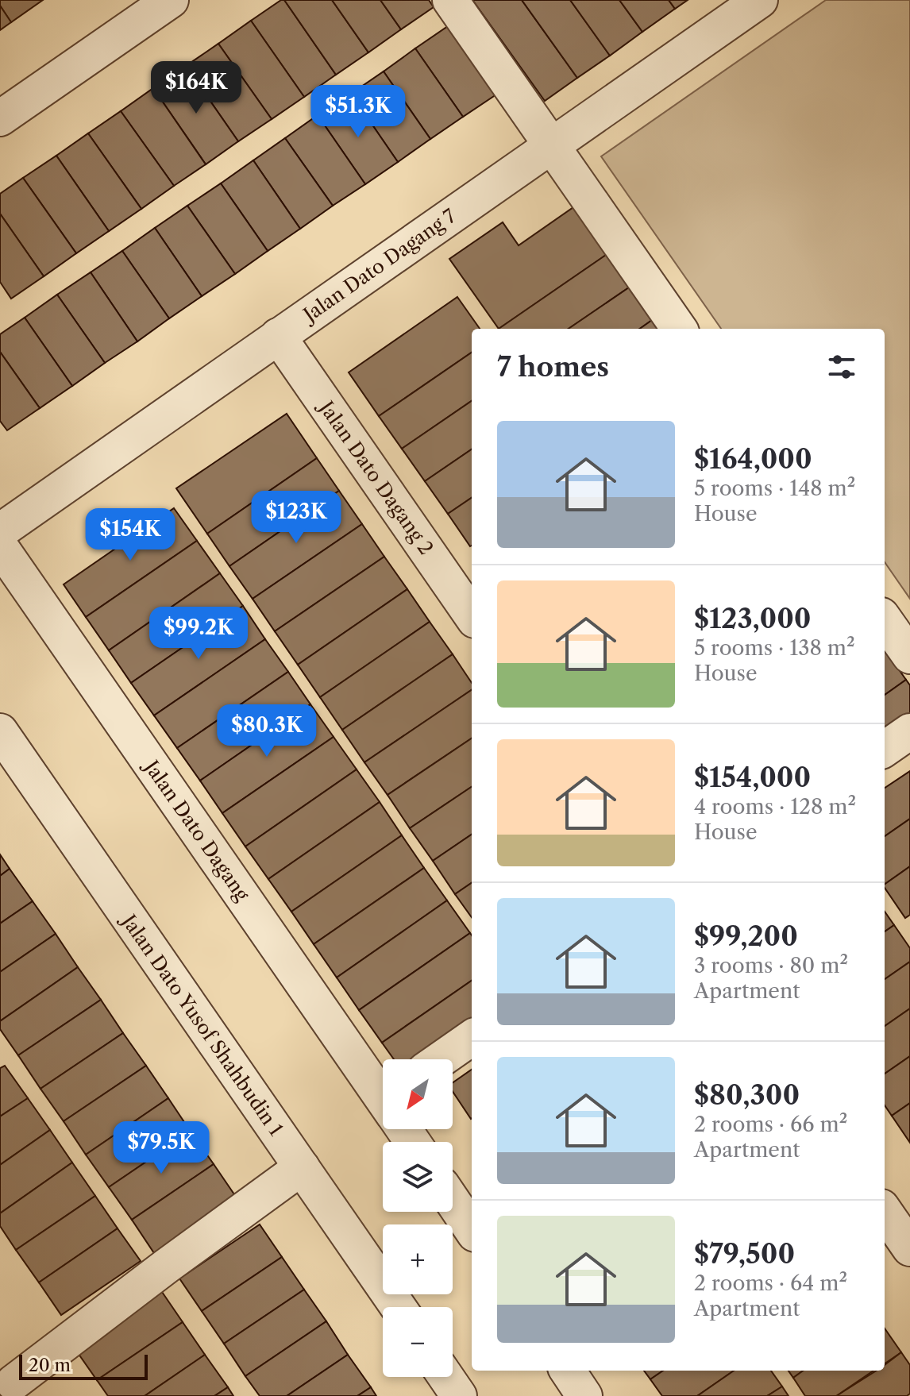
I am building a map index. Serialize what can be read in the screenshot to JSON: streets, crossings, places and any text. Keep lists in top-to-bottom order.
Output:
{
  "streets": {
    "street": [
      "Jalan Dato Dagang 7",
      "Jalan Dato Dagang 2",
      "Jalan Dato Dagang",
      "Jalan Dato Yusof Shahbudin 1"
    ]
  },
  "crossings": [
    ["Jalan Dato Dagang 7", "Jalan Dato Dagang 2"]
  ],
  "scale_bar": "20 m",
  "north": "bottom left",
  "page": {
    "price": [
      "$164K",
      "$51.3K",
      "$123K",
      "$154K",
      "$99.2K",
      "$80.3K",
      "$79.5K"
    ],
    "heading": "7 homes",
    "list": [
      {
        "name": "$164,000",
        "note": "5 rooms · 148 m² · House"
      },
      {
        "name": "$123,000",
        "note": "5 rooms · 138 m² · House"
      },
      {
        "name": "$154,000",
        "note": "4 rooms · 128 m² · House"
      },
      {
        "name": "$99,200",
        "note": "3 rooms · 80 m² · Apartment"
      },
      {
        "name": "$80,300",
        "note": "2 rooms · 66 m² · Apartment"
      },
      {
        "name": "$79,500",
        "note": "2 rooms · 64 m² · Apartment"
      }
    ],
    "map_buttons": ["+", "−"],
    "scale": "20 m"
  }
}
